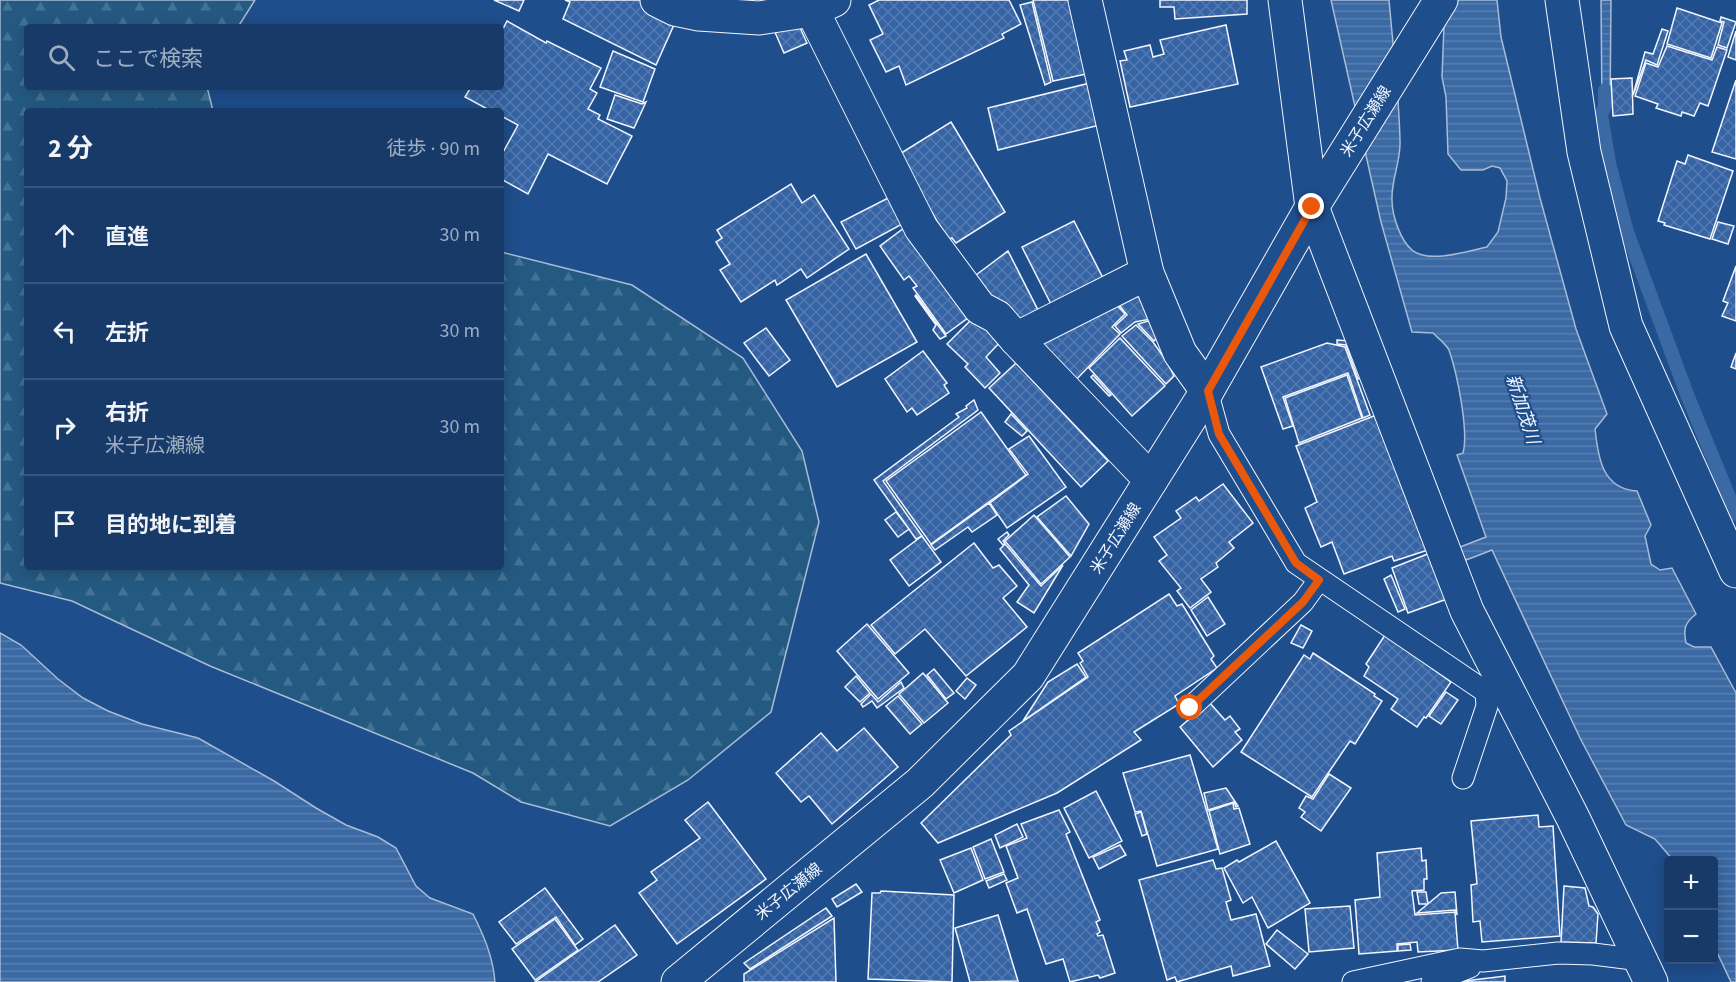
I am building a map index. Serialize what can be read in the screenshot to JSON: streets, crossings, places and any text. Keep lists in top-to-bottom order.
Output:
{
  "streets": {
    "street": ["米子広瀬線"]
  },
  "water": ["新加茂川"],
  "page": {
    "search": "ここで検索",
    "heading": ["2 分", "徒歩 · 90 m"],
    "list": [
      ["直進", "30 m"],
      ["左折", "30 m"],
      ["右折", "米子広瀬線", "30 m"],
      "目的地に到着"
    ],
    "map_buttons": ["+", "−"]
  }
}
